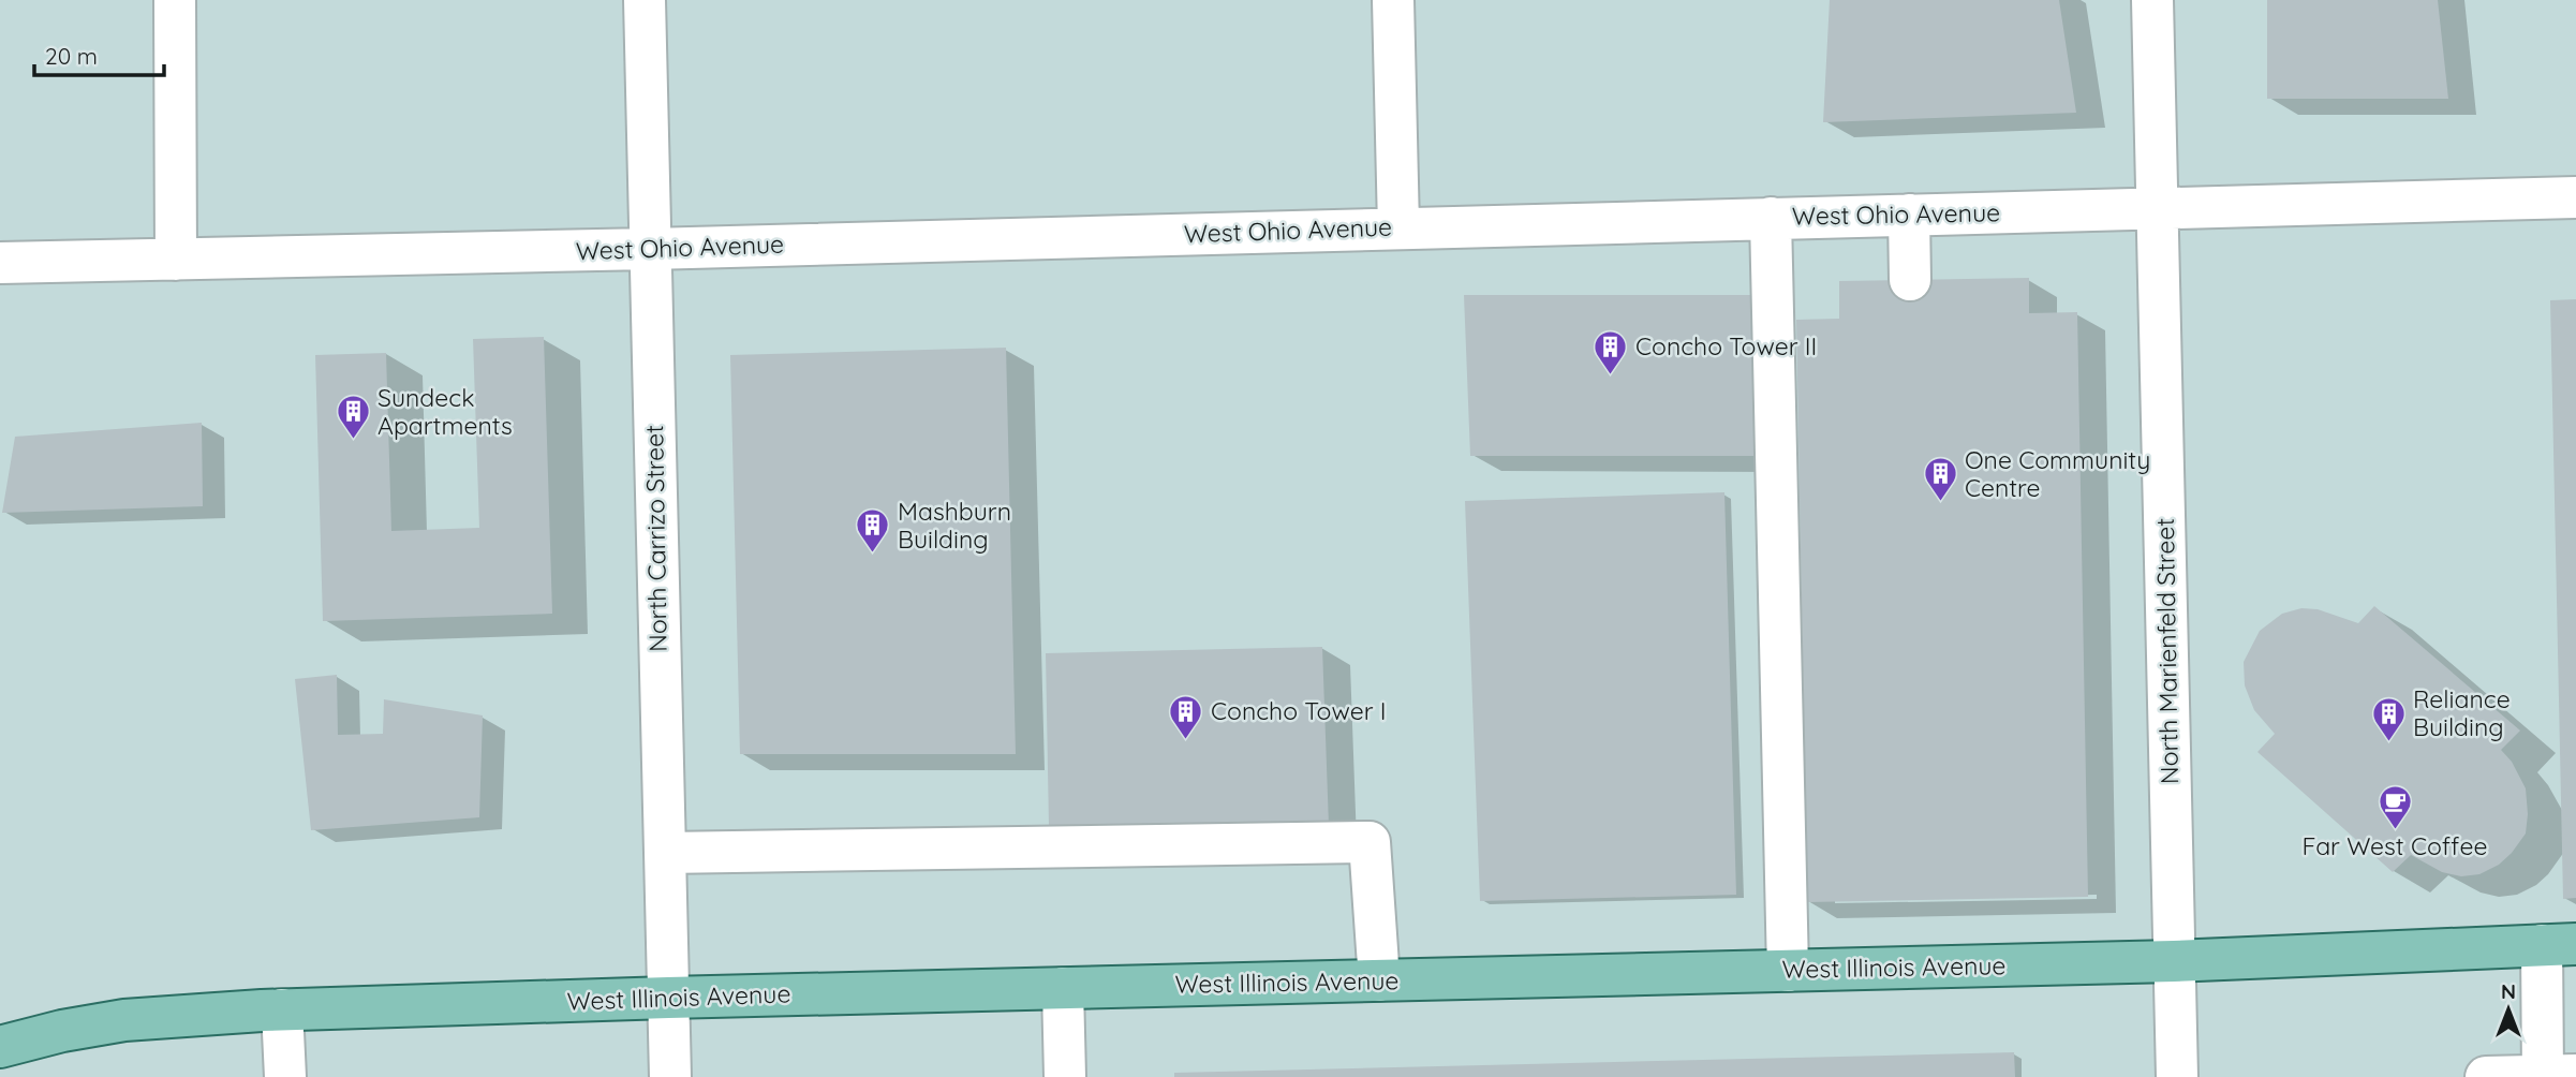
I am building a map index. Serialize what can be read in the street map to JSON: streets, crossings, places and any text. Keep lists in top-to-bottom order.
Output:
{
  "streets": {
    "main road": ["West Illinois Avenue"],
    "street": ["West Ohio Avenue", "North Carrizo Street", "North Marienfeld Street"]
  },
  "crossings": [
    ["West Ohio Avenue", "North Carrizo Street"],
    ["West Ohio Avenue", "North Marienfeld Street"],
    ["North Carrizo Street", "West Illinois Avenue"],
    ["North Marienfeld Street", "West Illinois Avenue"]
  ],
  "places": {
    "building": [
      "Concho Tower II",
      "Sundeck Apartments",
      "One Community Centre",
      "Mashburn Building",
      "Concho Tower I",
      "Reliance Building"
    ],
    "cafe": ["Far West Coffee"]
  },
  "scale_bar": "20 m",
  "north": "top"
}
